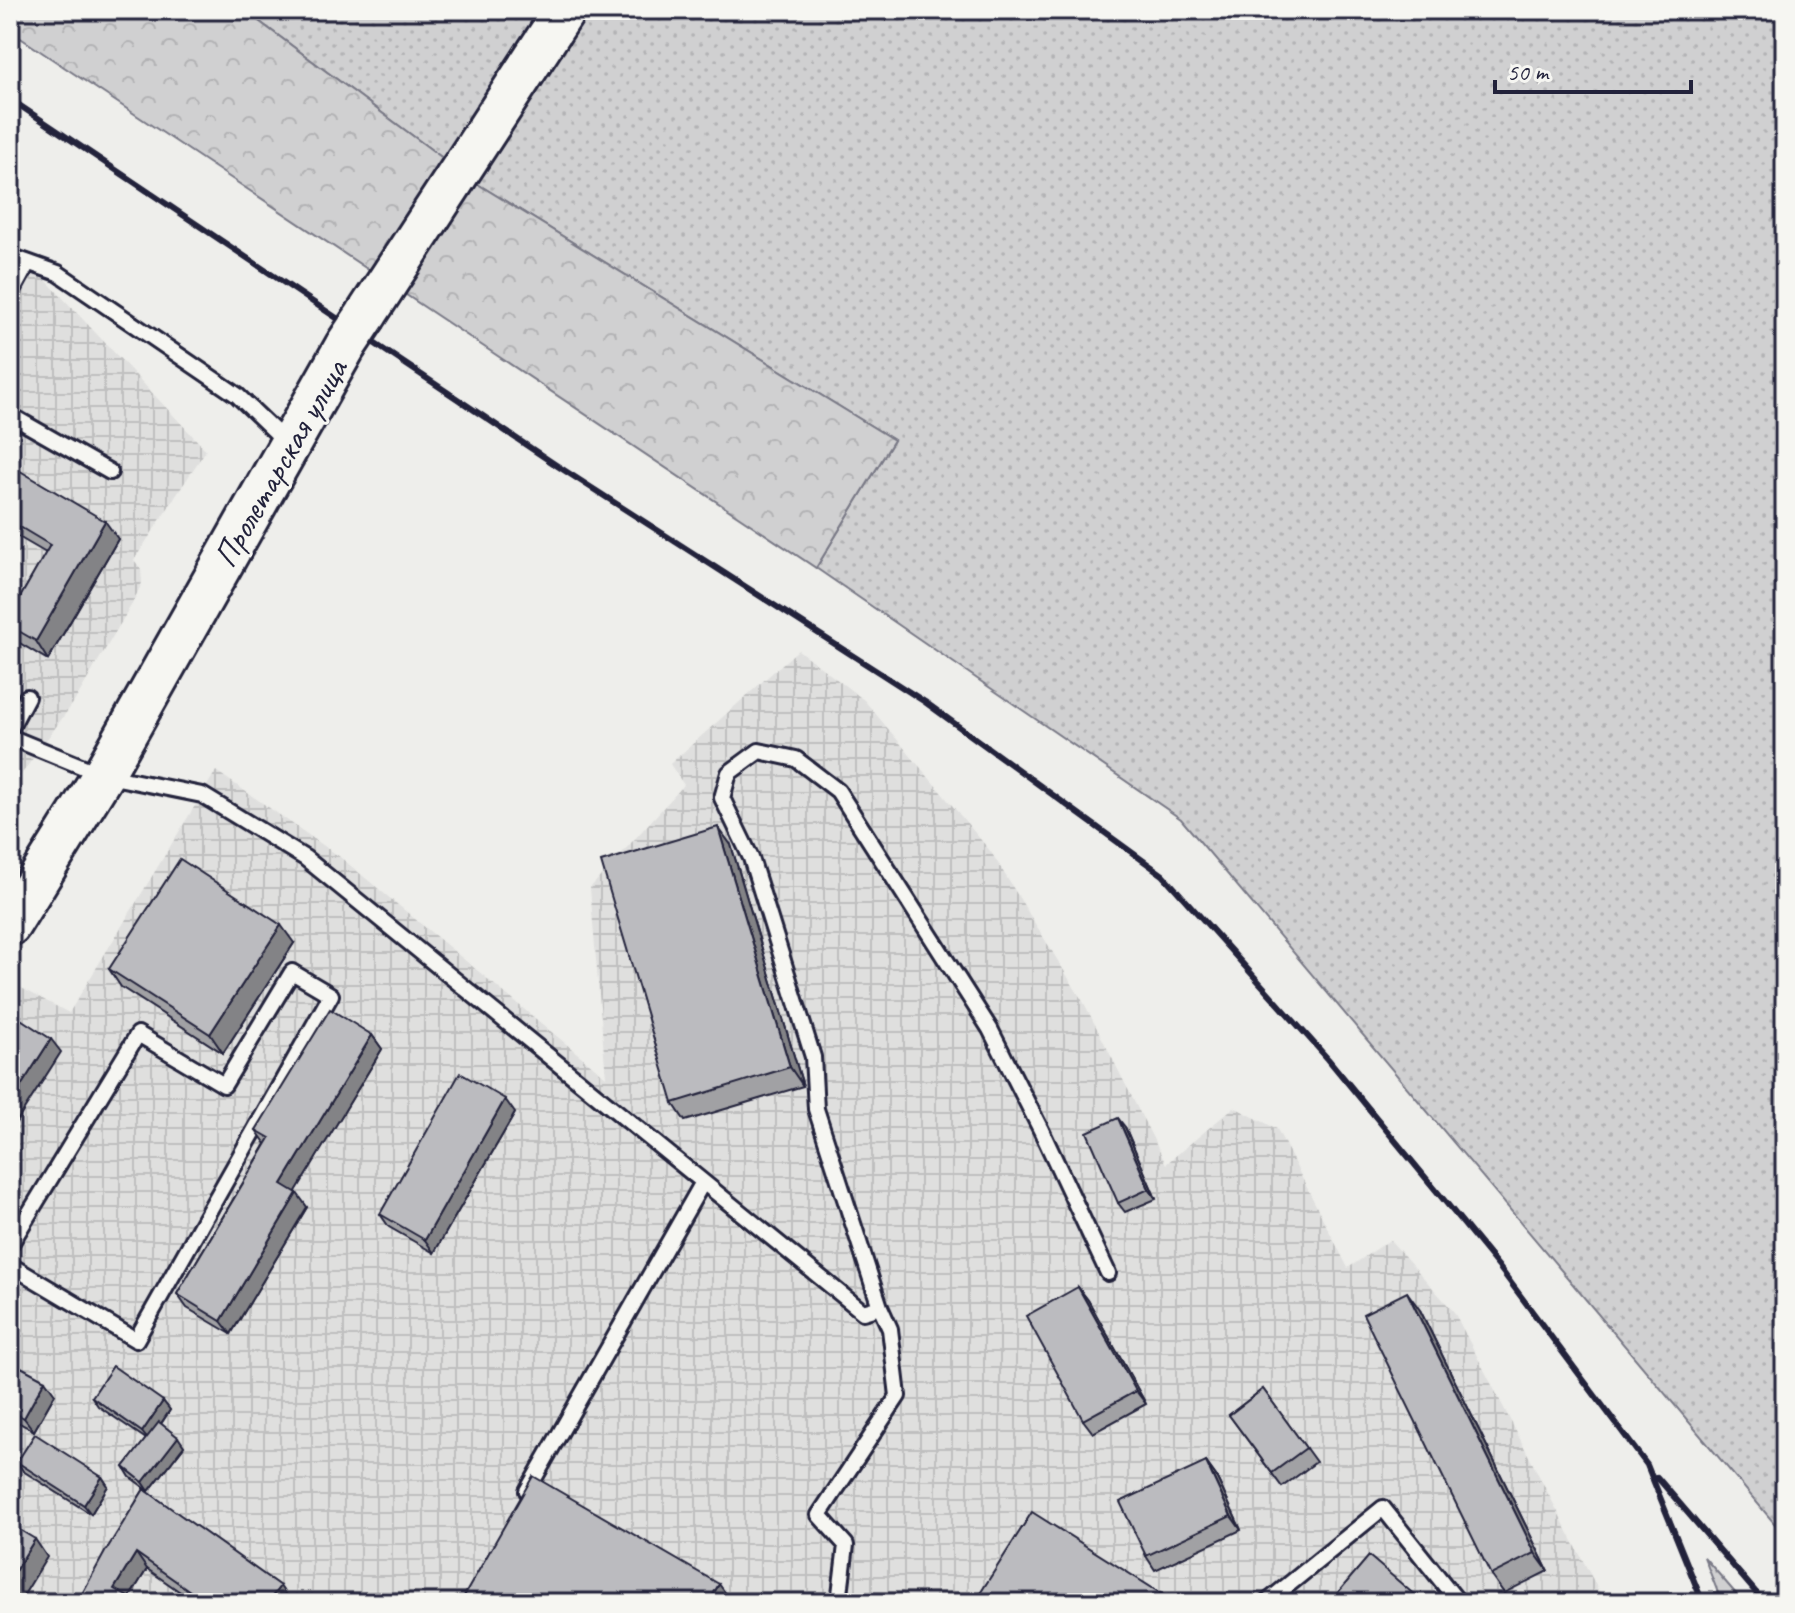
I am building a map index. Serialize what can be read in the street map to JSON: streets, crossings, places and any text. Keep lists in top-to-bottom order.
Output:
{
  "streets": {
    "street": ["Пролетарская улица"]
  },
  "scale_bar": "50 m"
}
